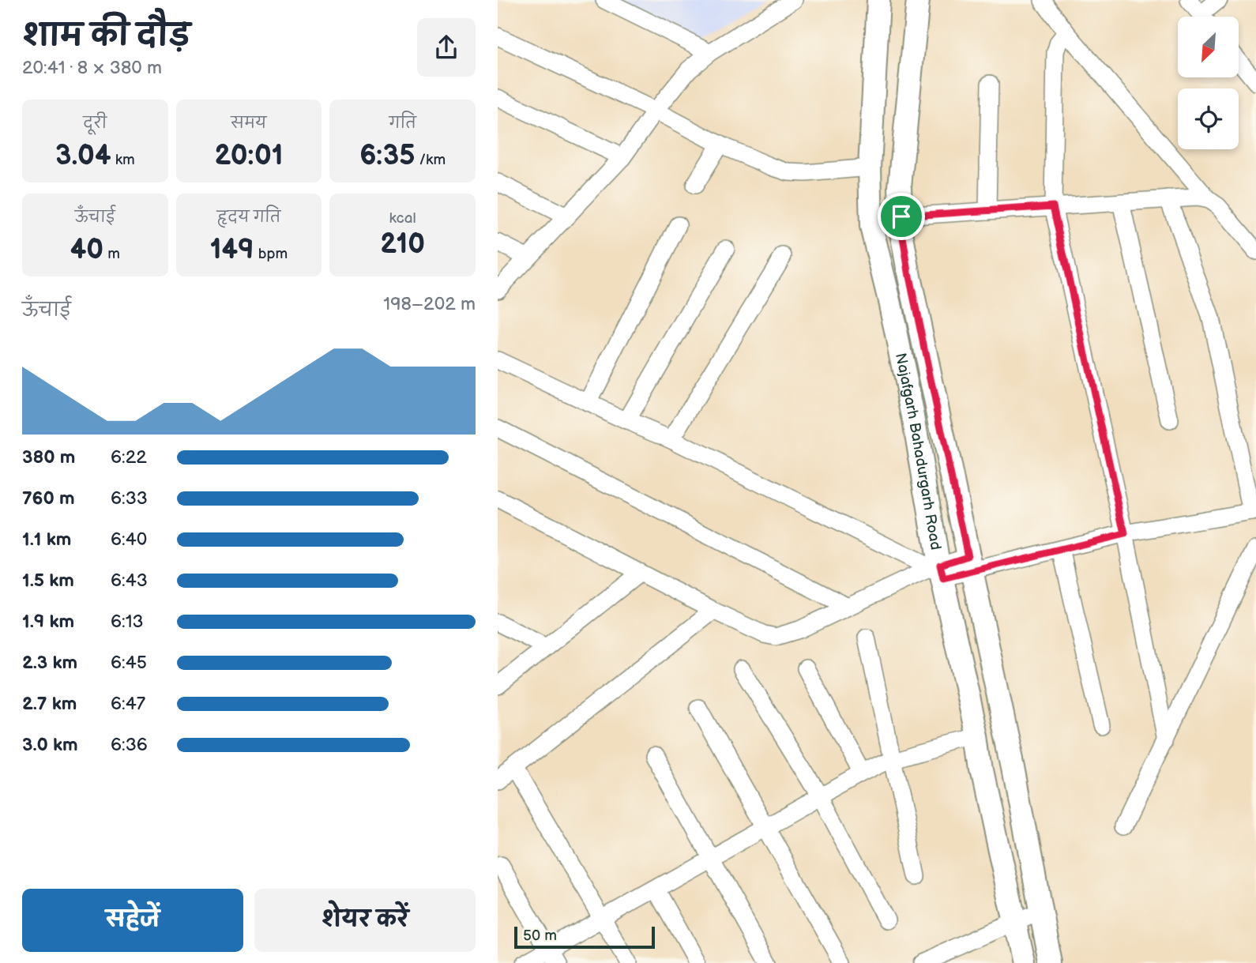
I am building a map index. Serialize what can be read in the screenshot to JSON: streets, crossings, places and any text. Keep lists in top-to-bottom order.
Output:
{
  "streets": {
    "main road": ["Najafgarh Bahadurgarh Road"]
  },
  "scale_bar": "50 m",
  "north": "bottom left",
  "page": {
    "heading": ["शाम की दौड़", "20:41 · 8 × 380 m"],
    "stats": [
      ["दूरी", "3.04 km"],
      ["समय", "20:01"],
      ["गति", "6:35 /km"],
      ["ऊँचाई", "40 m"],
      ["हृदय गति", "149 bpm"],
      ["kcal", "210"]
    ],
    "chart": ["ऊँचाई", "198–202 m"],
    "list": [
      {
        "name": "380 m",
        "note": "6:22"
      },
      {
        "name": "760 m",
        "note": "6:33"
      },
      {
        "name": "1.1 km",
        "note": "6:40"
      },
      {
        "name": "1.5 km",
        "note": "6:43"
      },
      {
        "name": "1.9 km",
        "note": "6:13"
      },
      {
        "name": "2.3 km",
        "note": "6:45"
      },
      {
        "name": "2.7 km",
        "note": "6:47"
      },
      {
        "name": "3.0 km",
        "note": "6:36"
      }
    ],
    "buttons": ["सहेजें", "शेयर करें"],
    "scale": "50 m"
  }
}
